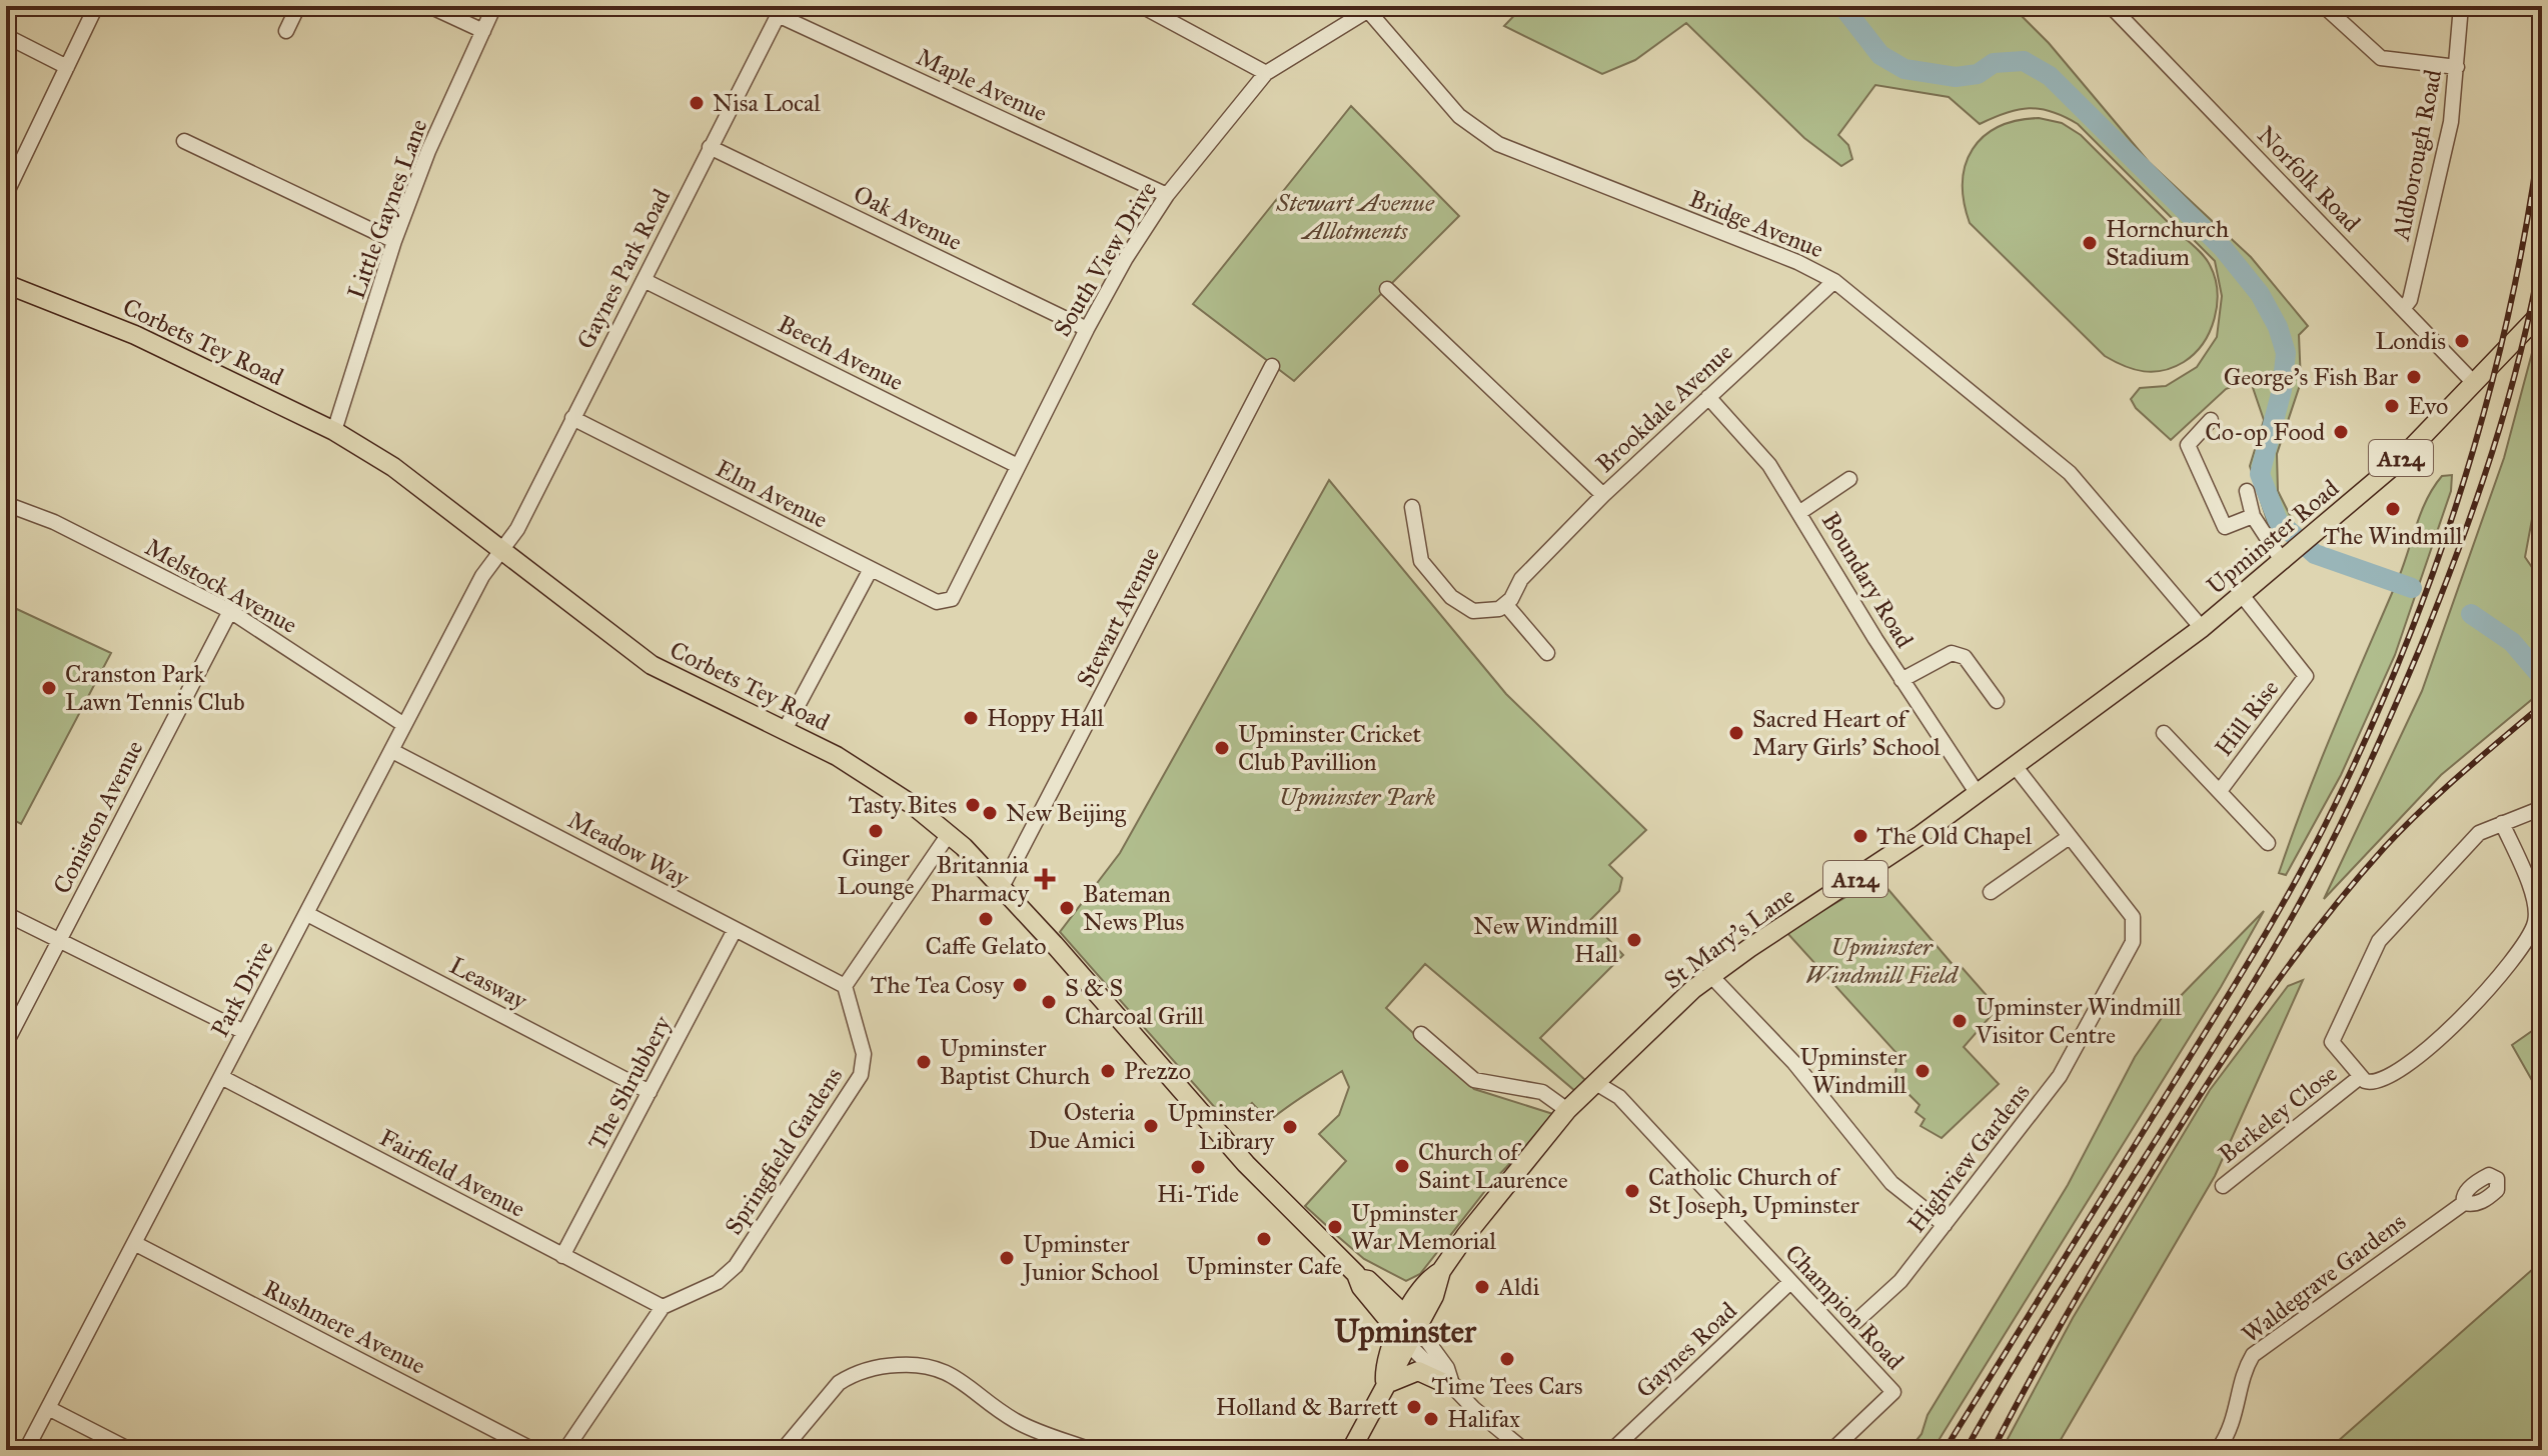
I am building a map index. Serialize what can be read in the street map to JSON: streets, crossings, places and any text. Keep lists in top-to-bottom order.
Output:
{
  "streets": {
    "main road": [
      "Corbets Tey Road",
      "A124",
      "Upminster Road",
      "St Mary's Lane"
    ],
    "street": [
      "Maple Avenue",
      "Aldborough Road",
      "Norfolk Road",
      "Little Gaynes Lane",
      "Oak Avenue",
      "Bridge Avenue",
      "South View Drive",
      "Gaynes Park Road",
      "Beech Avenue",
      "Brookdale Avenue",
      "Elm Avenue",
      "Boundary Road",
      "Melstock Avenue",
      "Stewart Avenue",
      "Hill Rise",
      "Coniston Avenue",
      "Meadow Way",
      "Leasway",
      "Park Drive",
      "The Shrubbery",
      "Berkeley Close",
      "Springfield Gardens",
      "Highview Gardens",
      "Fairfield Avenue",
      "Waldegrave Gardens",
      "Champion Road",
      "Rushmere Avenue",
      "Gaynes Road"
    ]
  },
  "crossings": [
    ["Maple Avenue", "South View Drive"],
    ["Maple Avenue", "Gaynes Park Road"],
    ["Aldborough Road", "Norfolk Road"],
    ["Norfolk Road", "Upminster Road"],
    ["Little Gaynes Lane", "Corbets Tey Road"],
    ["Oak Avenue", "South View Drive"],
    ["Oak Avenue", "Gaynes Park Road"],
    ["Bridge Avenue", "South View Drive"],
    ["Bridge Avenue", "Brookdale Avenue"],
    ["Bridge Avenue", "Upminster Road"],
    ["Bridge Avenue", "St Mary's Lane"],
    ["South View Drive", "Beech Avenue"],
    ["South View Drive", "Elm Avenue"],
    ["Gaynes Park Road", "Corbets Tey Road"],
    ["Gaynes Park Road", "Beech Avenue"],
    ["Gaynes Park Road", "Elm Avenue"],
    ["Gaynes Park Road", "Park Drive"],
    ["Corbets Tey Road", "Stewart Avenue"],
    ["Corbets Tey Road", "St Mary's Lane"],
    ["Corbets Tey Road", "Park Drive"],
    ["Brookdale Avenue", "Boundary Road"],
    ["Upminster Road", "Hill Rise"],
    ["Upminster Road", "St Mary's Lane"],
    ["Boundary Road", "St Mary's Lane"],
    ["Melstock Avenue", "Coniston Avenue"],
    ["Melstock Avenue", "Park Drive"],
    ["Meadow Way", "Park Drive"],
    ["Meadow Way", "The Shrubbery"],
    ["Meadow Way", "Springfield Gardens"],
    ["St Mary's Lane", "Highview Gardens"],
    ["St Mary's Lane", "Champion Road"],
    ["Leasway", "Park Drive"],
    ["Leasway", "The Shrubbery"],
    ["Park Drive", "Fairfield Avenue"],
    ["Park Drive", "Rushmere Avenue"],
    ["The Shrubbery", "Fairfield Avenue"],
    ["Springfield Gardens", "Fairfield Avenue"],
    ["Champion Road", "Gaynes Road"]
  ],
  "districts": ["Upminster"],
  "parks": ["Stewart Avenue Allotments", "Upminster Park", "Upminster Windmill Field"],
  "places": {
    "other": [
      "Nisa Local",
      "Hornchurch Stadium",
      "Londis",
      "George's Fish Bar",
      "Evo",
      "Co-op Food",
      "The Windmill",
      "Cranston Park Lawn Tennis Club",
      "Hoppy Hall",
      "Sacred Heart of Mary Girls' School",
      "Upminster Cricket Club Pavillion",
      "Tasty Bites",
      "New Beijing",
      "Ginger Lounge",
      "The Old Chapel",
      "Bateman News Plus",
      "Caffe Gelato",
      "New Windmill Hall",
      "The Tea Cosy",
      "S & S Charcoal Grill",
      "Upminster Windmill Visitor Centre",
      "Upminster Baptist Church",
      "Prezzo",
      "Upminster Windmill",
      "Osteria Due Amici",
      "Upminster Library",
      "Church of Saint Laurence",
      "Hi-Tide",
      "Catholic Church of St Joseph, Upminster",
      "Upminster War Memorial",
      "Upminster Cafe",
      "Upminster Junior School",
      "Aldi",
      "Time Tees Cars",
      "Holland & Barrett",
      "Halifax"
    ],
    "health": ["Britannia Pharmacy"]
  }
}
